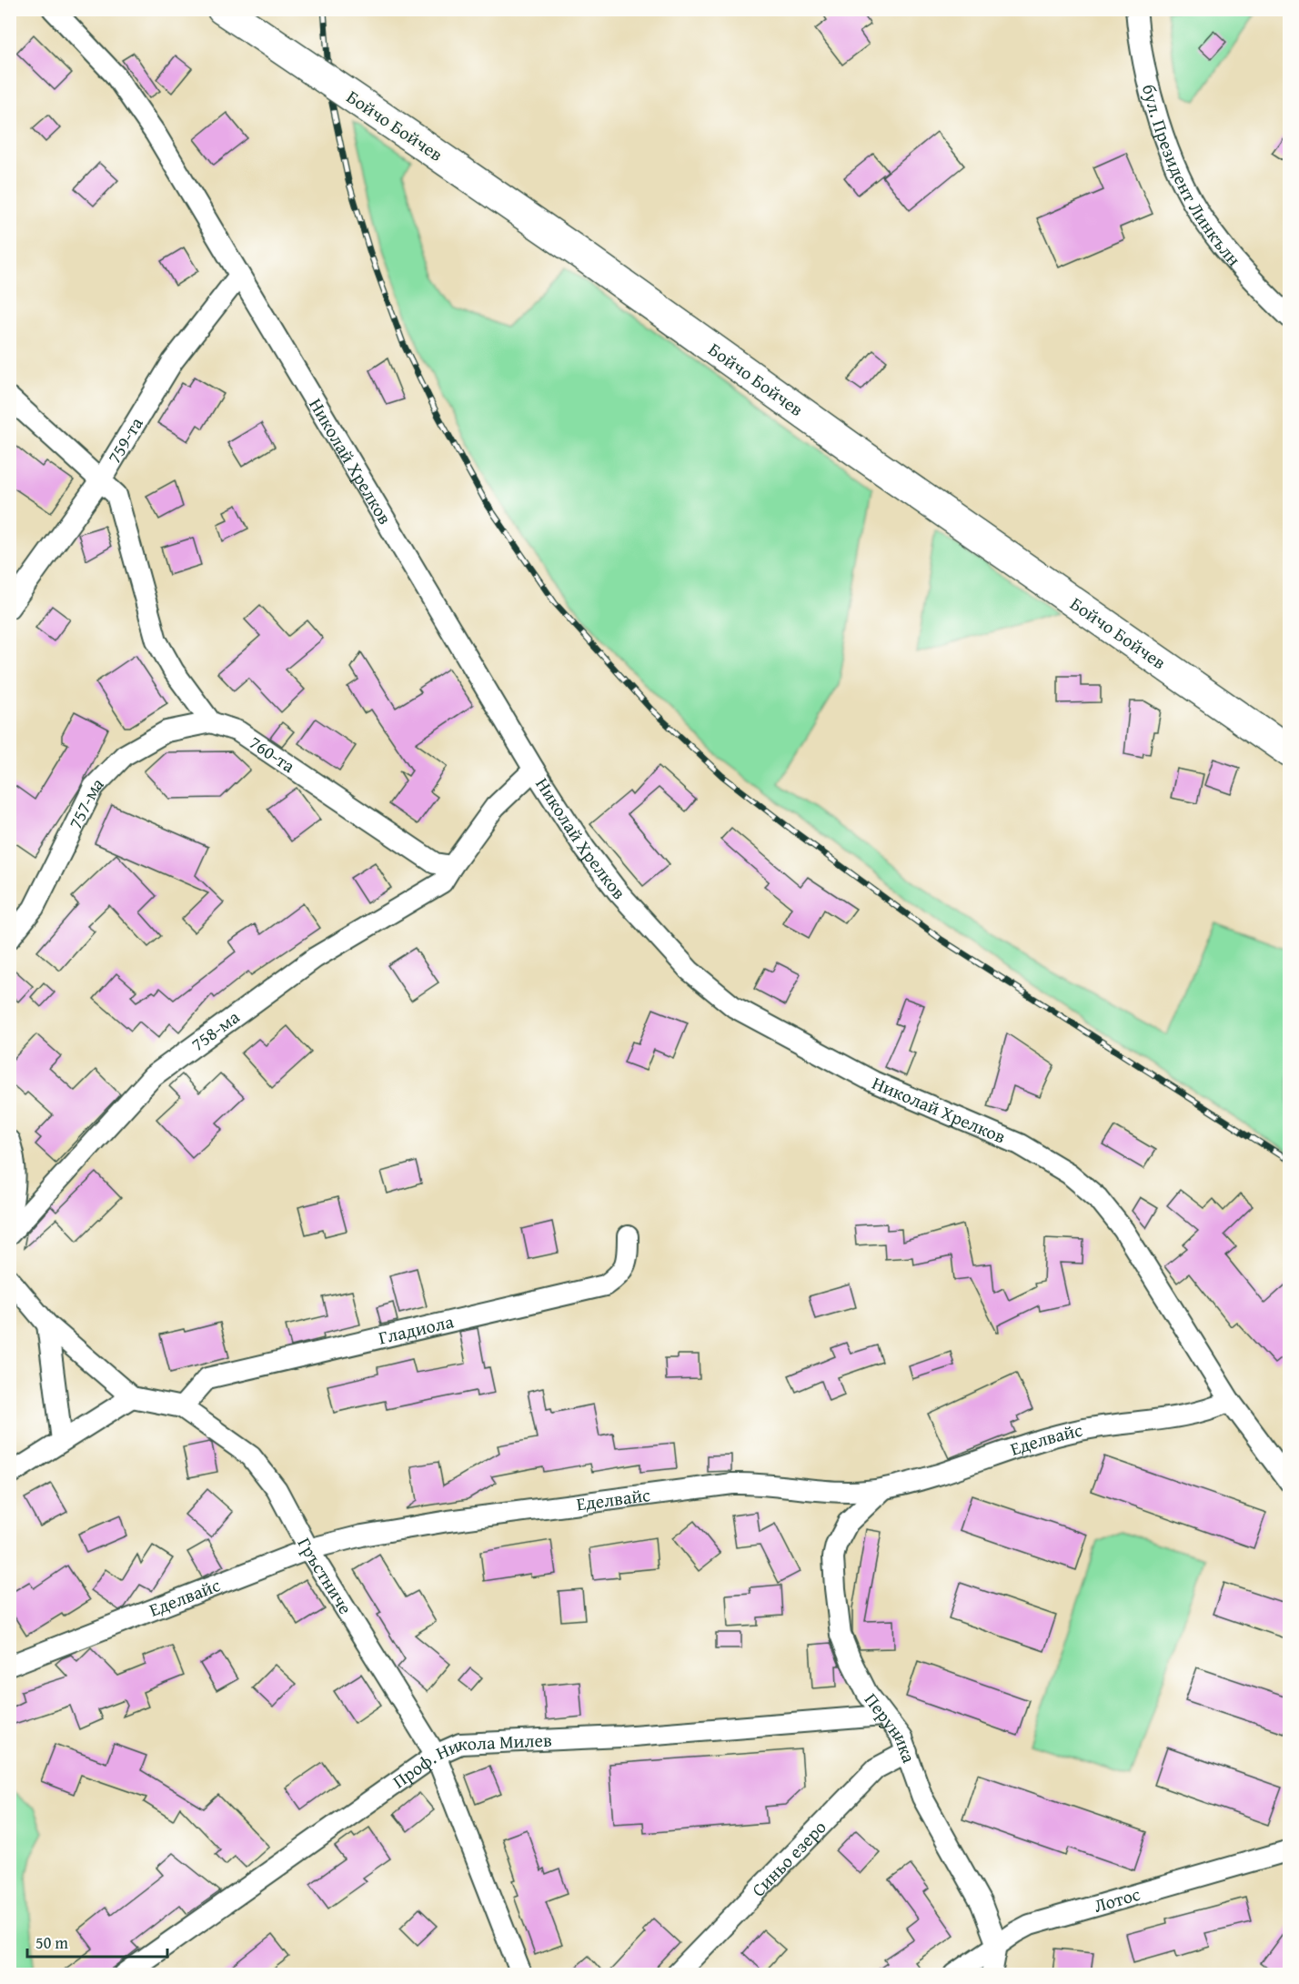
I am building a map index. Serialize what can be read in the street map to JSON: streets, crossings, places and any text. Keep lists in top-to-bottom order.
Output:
{
  "streets": {
    "highway": ["Бойчо Бойчев"],
    "street": [
      "бул. Президент Линкълн",
      "759-та",
      "Николай Хрелков",
      "760-та",
      "757-ма",
      "758-ма",
      "Гладиола",
      "Еделвайс",
      "Гръстниче",
      "Перуника",
      "Проф. Никола Милев",
      "Синьо езеро",
      "Лотос"
    ]
  },
  "crossings": [
    ["759-та", "Николай Хрелков"],
    ["Николай Хрелков", "Еделвайс"],
    ["760-та", "757-ма"],
    ["760-та", "758-ма"],
    ["Гладиола", "Гръстниче"],
    ["Еделвайс", "Гръстниче"],
    ["Еделвайс", "Перуника"],
    ["Гръстниче", "Проф. Никола Милев"],
    ["Перуника", "Проф. Никола Милев"],
    ["Перуника", "Синьо езеро"],
    ["Перуника", "Лотос"]
  ],
  "scale_bar": "50 m"
}
